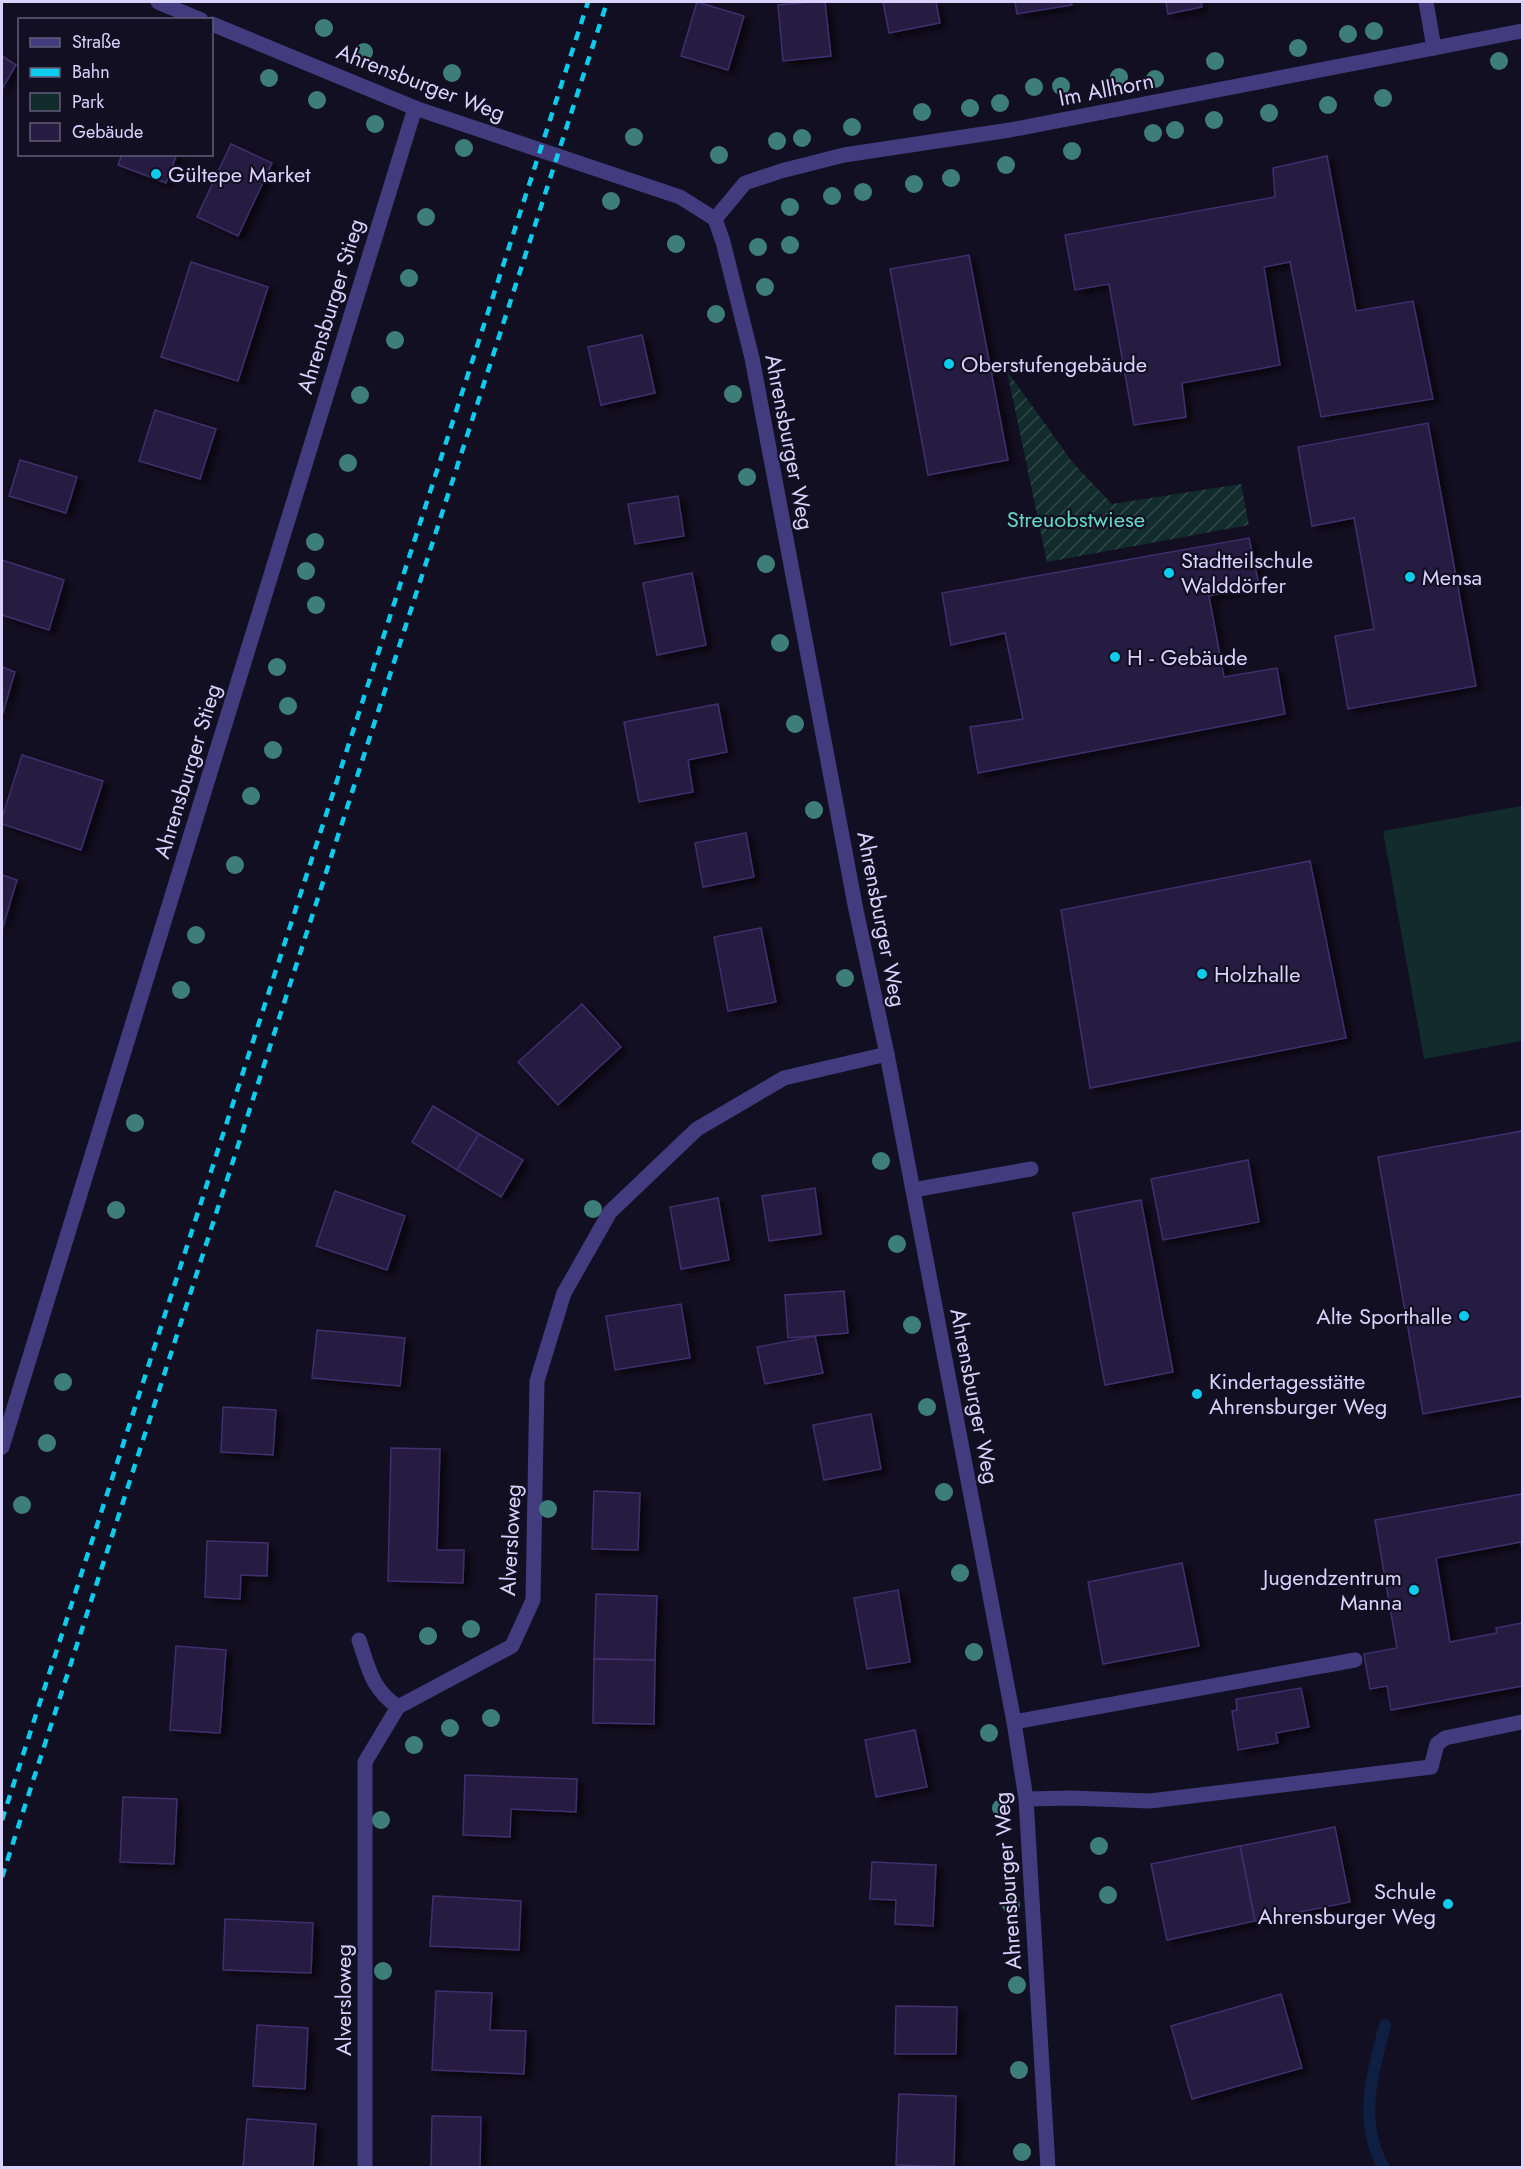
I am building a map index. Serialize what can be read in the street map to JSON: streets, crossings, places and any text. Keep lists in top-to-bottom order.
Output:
{
  "streets": {
    "street": [
      "Ahrensburger Weg",
      "Im Allhorn",
      "Ahrensburger Stieg",
      "Alversloweg"
    ]
  },
  "crossings": [
    ["Ahrensburger Weg", "Im Allhorn"],
    ["Ahrensburger Weg", "Ahrensburger Stieg"],
    ["Ahrensburger Weg", "Alversloweg"]
  ],
  "parks": ["Streuobstwiese"],
  "places": [
    "Gültepe Market",
    "Oberstufengebäude",
    "Stadtteilschule Walddörfer",
    "Mensa",
    "H - Gebäude",
    "Holzhalle",
    "Alte Sporthalle",
    "Kindertagesstätte Ahrensburger Weg",
    "Jugendzentrum Manna",
    "Schule Ahrensburger Weg"
  ],
  "legend": [
    "Straße",
    "Bahn",
    "Park",
    "Gebäude"
  ]
}
